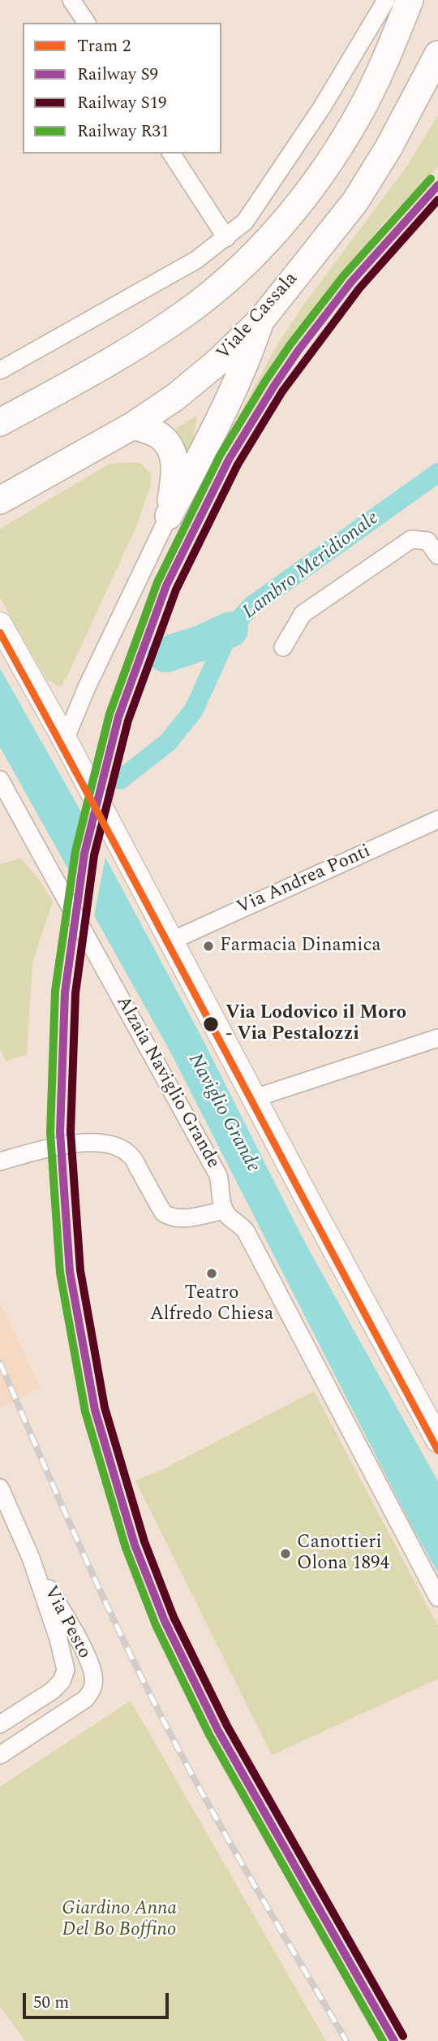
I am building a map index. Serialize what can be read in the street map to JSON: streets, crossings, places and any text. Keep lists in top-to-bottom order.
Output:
{
  "streets": {
    "main road": ["Viale Cassala"],
    "street": ["Via Andrea Ponti", "Alzaia Naviglio Grande", "Via Pesto"]
  },
  "water": ["Lambro Meridionale", "Naviglio Grande"],
  "parks": ["Giardino Anna Del Bo Boffino"],
  "places": [
    "Farmacia Dinamica",
    "Via Lodovico il Moro - Via Pestalozzi",
    "Teatro Alfredo Chiesa",
    "Canottieri Olona 1894"
  ],
  "lines": [
    "rail line R31",
    "rail line S9",
    "rail line S19",
    "tram line 2"
  ],
  "legend": [
    "Tram 2",
    "Railway S9",
    "Railway S19",
    "Railway R31"
  ],
  "scale_bar": "50 m"
}
